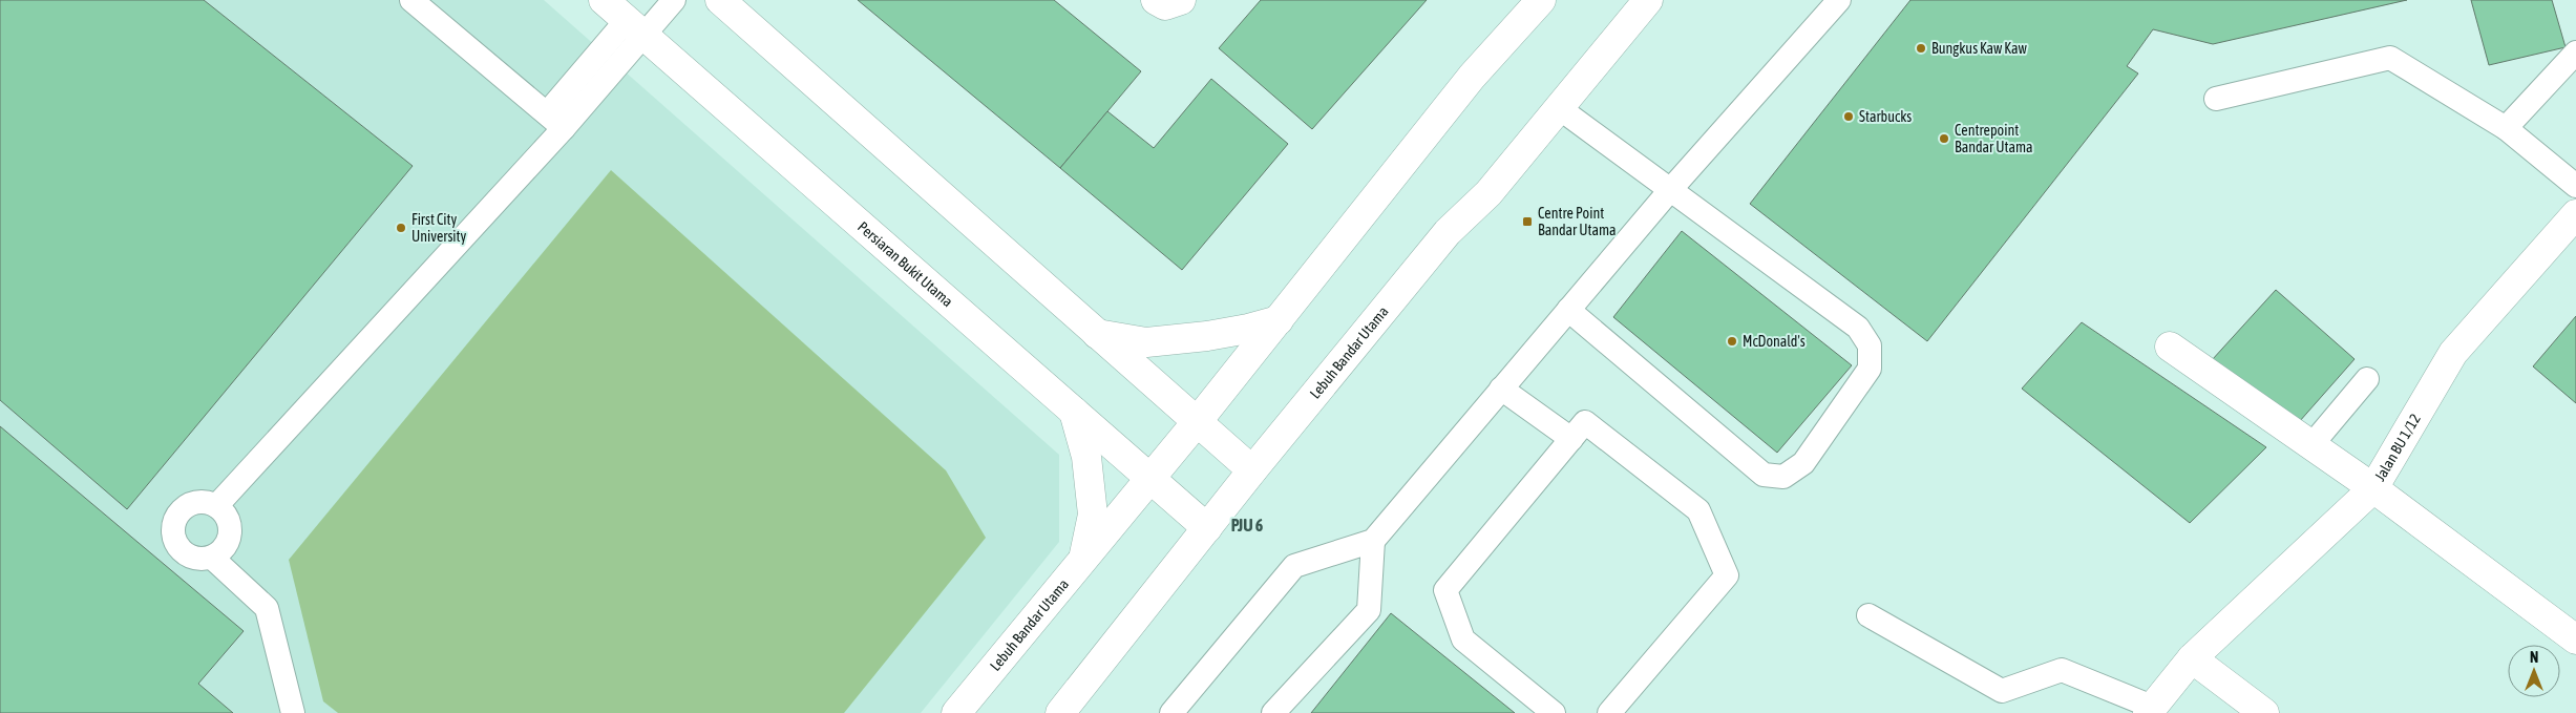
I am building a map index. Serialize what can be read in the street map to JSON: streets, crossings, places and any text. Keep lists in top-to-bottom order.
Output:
{
  "streets": {
    "street": ["Persiaran Bukit Utama", "Lebuh Bandar Utama", "Jalan BU 1/12"]
  },
  "crossings": [
    ["Persiaran Bukit Utama", "Lebuh Bandar Utama"]
  ],
  "districts": ["PJU 6"],
  "places": {
    "other": [
      "Bungkus Kaw Kaw",
      "Starbucks",
      "Centrepoint Bandar Utama",
      "First City University",
      "McDonald's"
    ],
    "transit": ["Centre Point Bandar Utama"]
  },
  "north": "top"
}
